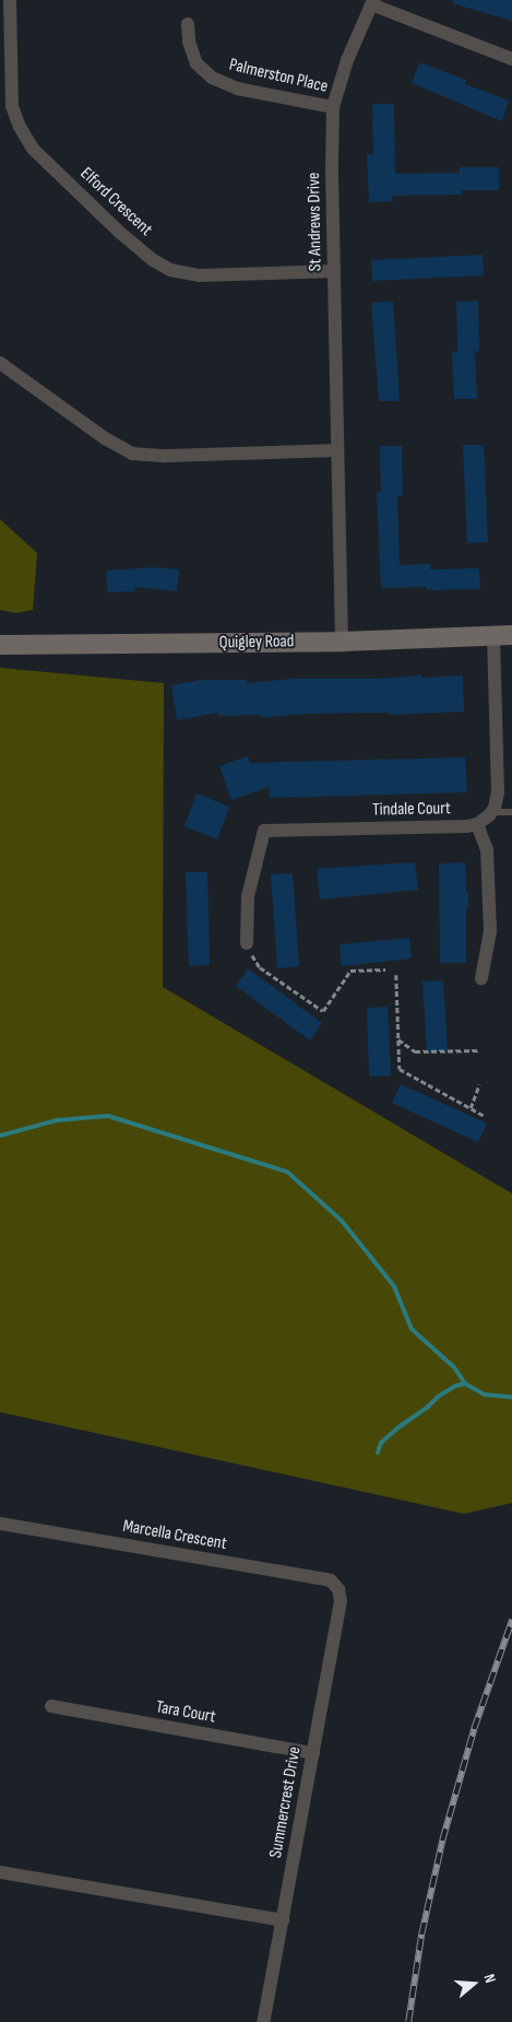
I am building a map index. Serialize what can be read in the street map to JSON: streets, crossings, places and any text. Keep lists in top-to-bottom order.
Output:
{
  "streets": {
    "street": [
      "Palmerston Place",
      "Elford Crescent",
      "St Andrews Drive",
      "Quigley Road",
      "Tindale Court",
      "Marcella Crescent",
      "Tara Court",
      "Summercrest Drive"
    ]
  },
  "crossings": [
    ["Palmerston Place", "St Andrews Drive"],
    ["Elford Crescent", "St Andrews Drive"],
    ["St Andrews Drive", "Quigley Road"],
    ["Marcella Crescent", "Summercrest Drive"],
    ["Tara Court", "Summercrest Drive"]
  ],
  "north": "right"
}
